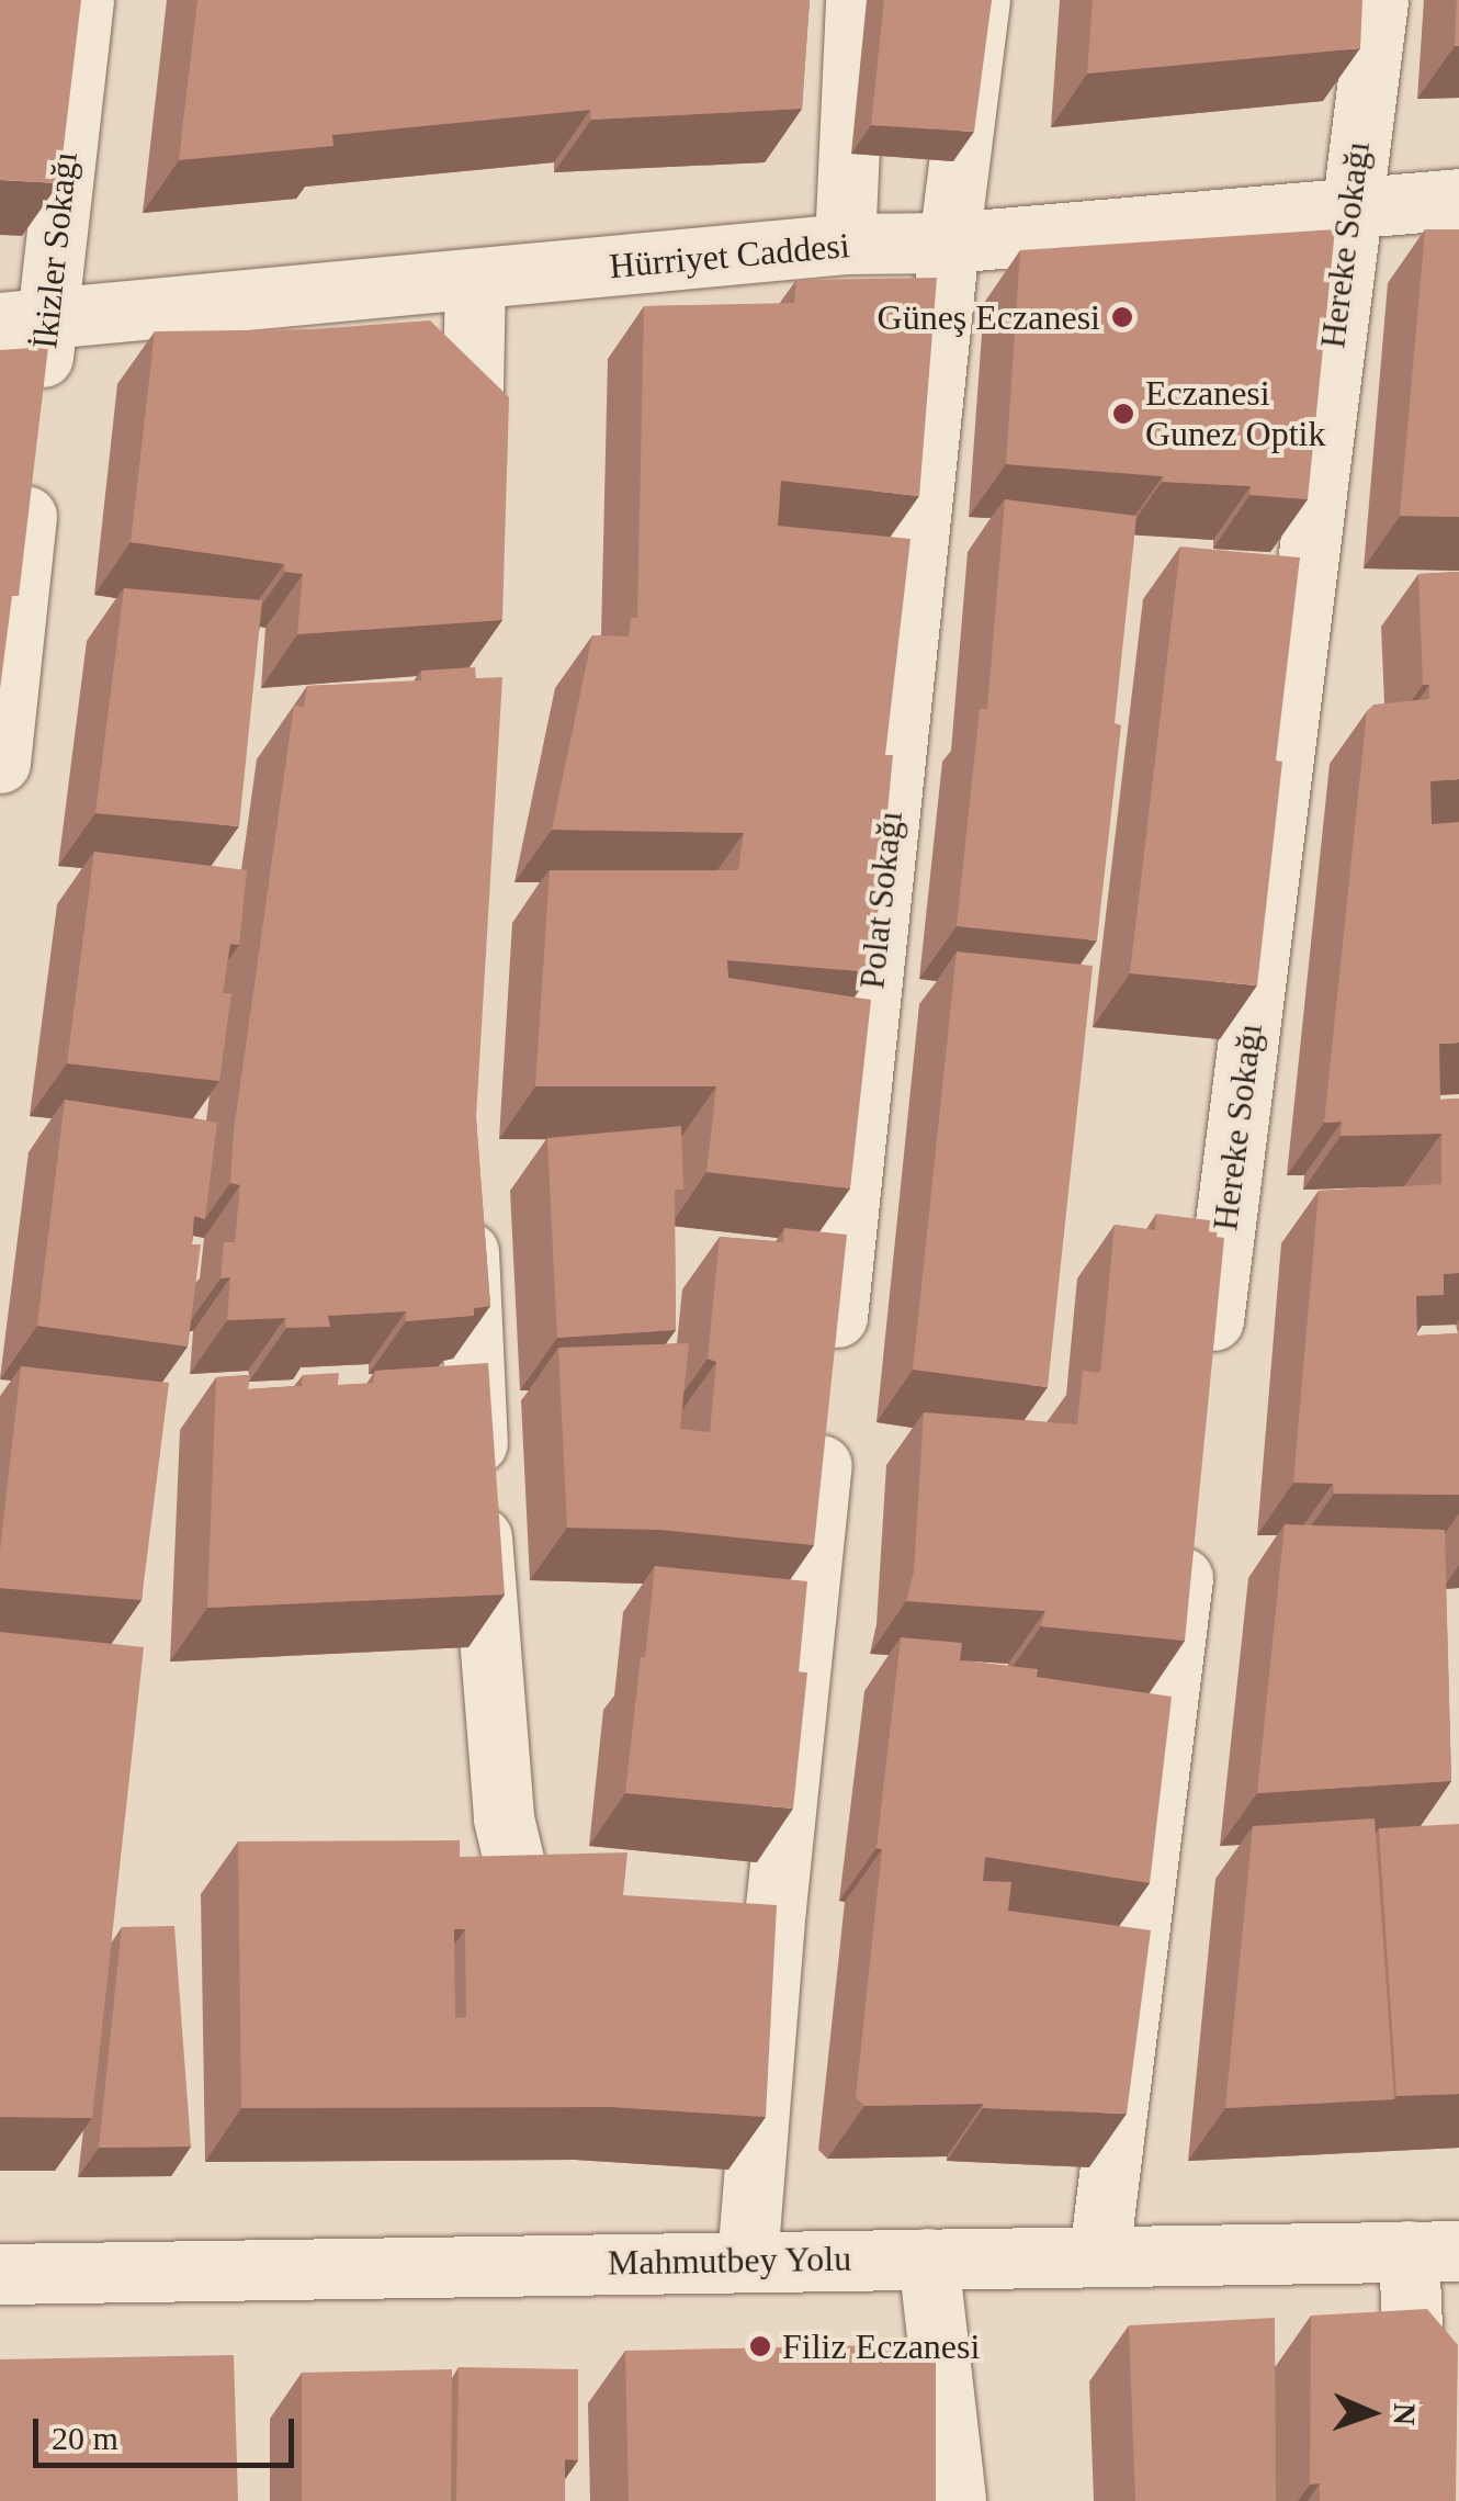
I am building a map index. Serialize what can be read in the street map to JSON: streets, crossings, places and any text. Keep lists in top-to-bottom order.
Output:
{
  "streets": {
    "street": [
      "Hereke Sokağı",
      "İkizler Sokağı",
      "Hürriyet Caddesi",
      "Polat Sokağı",
      "Mahmutbey Yolu"
    ]
  },
  "crossings": [
    ["Hereke Sokağı", "Hürriyet Caddesi"],
    ["İkizler Sokağı", "Hürriyet Caddesi"],
    ["Hürriyet Caddesi", "Polat Sokağı"],
    ["Polat Sokağı", "Mahmutbey Yolu"]
  ],
  "places": ["Güneş Eczanesi", "Eczanesi Gunez Optik", "Filiz Eczanesi"],
  "scale_bar": "20 m",
  "north": "right"
}
